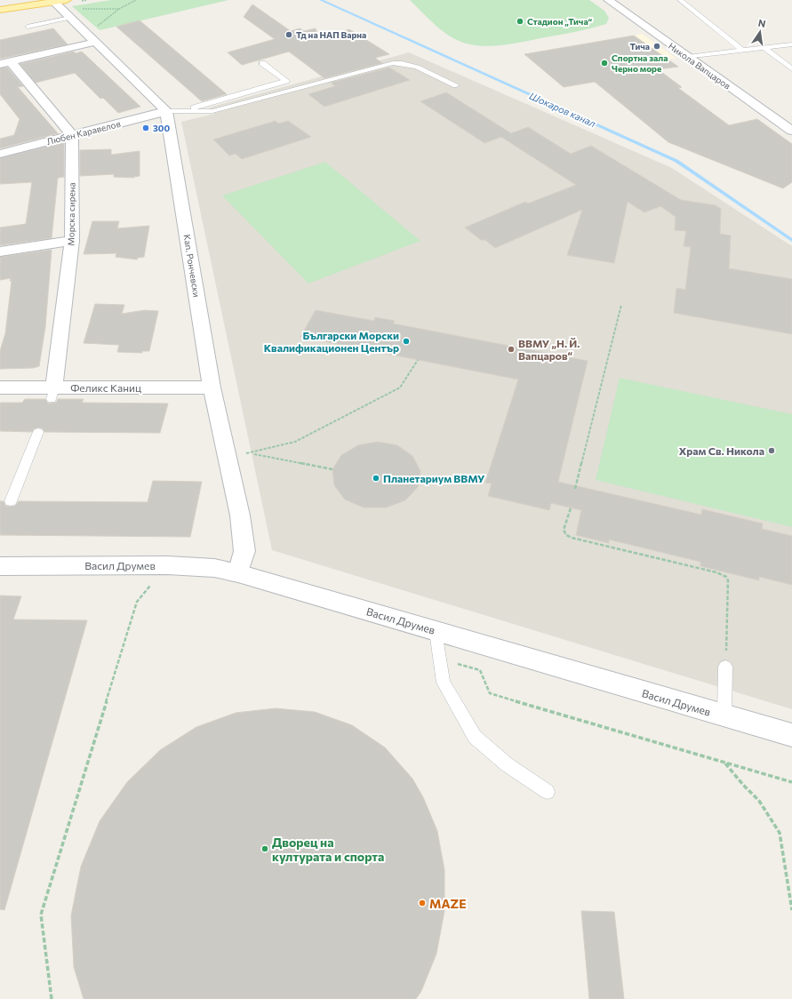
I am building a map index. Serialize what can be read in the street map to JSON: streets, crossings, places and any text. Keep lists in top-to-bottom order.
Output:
{
  "streets": {
    "street": [
      "Никола Вапцаров",
      "Любен Каравелов",
      "Морска сирена",
      "Кап. Рончевски",
      "Феликс Каниц",
      "Васил Друмев"
    ]
  },
  "crossings": [
    ["Любен Каравелов", "Морска сирена"],
    ["Любен Каравелов", "Кап. Рончевски"],
    ["Морска сирена", "Феликс Каниц"],
    ["Кап. Рончевски", "Феликс Каниц"],
    ["Кап. Рончевски", "Васил Друмев"]
  ],
  "water": ["Шокаров канал"],
  "places": [
    "Стадион „Тича“",
    "Тд на НАП Варна",
    "Тича",
    "Спортна зала Черно море",
    "300",
    "Български Морски Квалификационен Център",
    "ВВМУ „Н. Й. Вапцаров“",
    "Храм Св. Никола",
    "Планетариум ВВМУ",
    "Дворец на културата и спорта",
    "MAZE"
  ],
  "north": "top"
}
